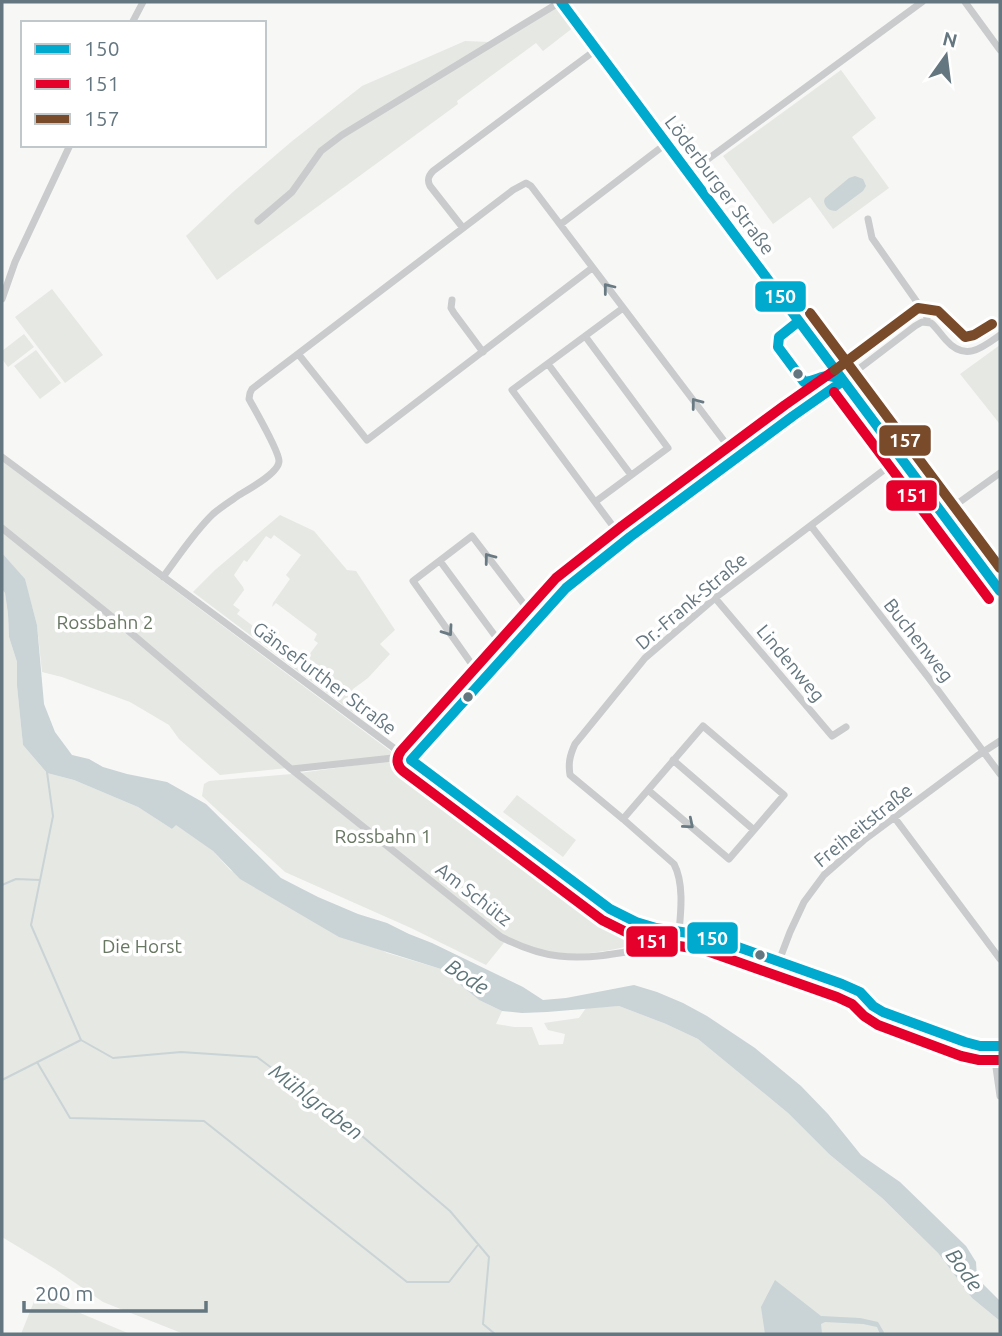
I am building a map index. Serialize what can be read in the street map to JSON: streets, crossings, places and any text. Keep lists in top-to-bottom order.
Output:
{
  "streets": {
    "street": [
      "Löderburger Straße",
      "Dr.-Frank-Straße",
      "Buchenweg",
      "Lindenweg",
      "Gänsefurther Straße",
      "Freiheitstraße",
      "Am Schütz"
    ]
  },
  "crossings": [
    ["Löderburger Straße", "Dr.-Frank-Straße"],
    ["Dr.-Frank-Straße", "Buchenweg"],
    ["Dr.-Frank-Straße", "Lindenweg"],
    ["Dr.-Frank-Straße", "Gänsefurther Straße"],
    ["Buchenweg", "Freiheitstraße"],
    ["Gänsefurther Straße", "Freiheitstraße"],
    ["Gänsefurther Straße", "Am Schütz"]
  ],
  "water": ["Bode", "Mühlgraben"],
  "parks": ["Rossbahn 2", "Rossbahn 1", "Die Horst"],
  "lines": ["transit line 150", "transit line 157", "transit line 151"],
  "legend": ["150", "151", "157"],
  "scale_bar": "200 m",
  "north": "top"
}
